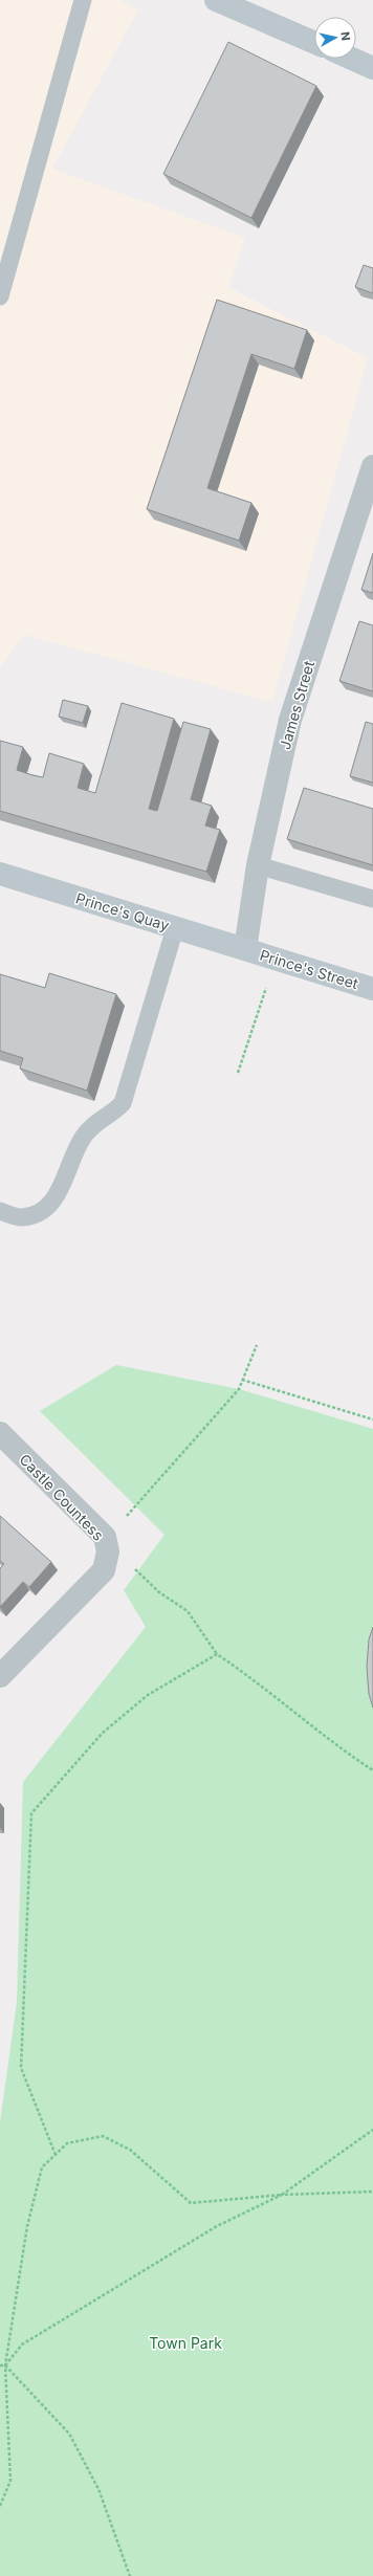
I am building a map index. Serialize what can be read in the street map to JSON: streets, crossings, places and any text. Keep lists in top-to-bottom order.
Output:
{
  "streets": {
    "main road": ["Prince's Quay", "Prince's Street"],
    "street": ["James Street", "Castle Countess"]
  },
  "crossings": [
    ["James Street", "Prince's Quay"],
    ["James Street", "Prince's Street"],
    ["Prince's Quay", "Prince's Street"]
  ],
  "parks": ["Town Park"],
  "north": "right"
}
